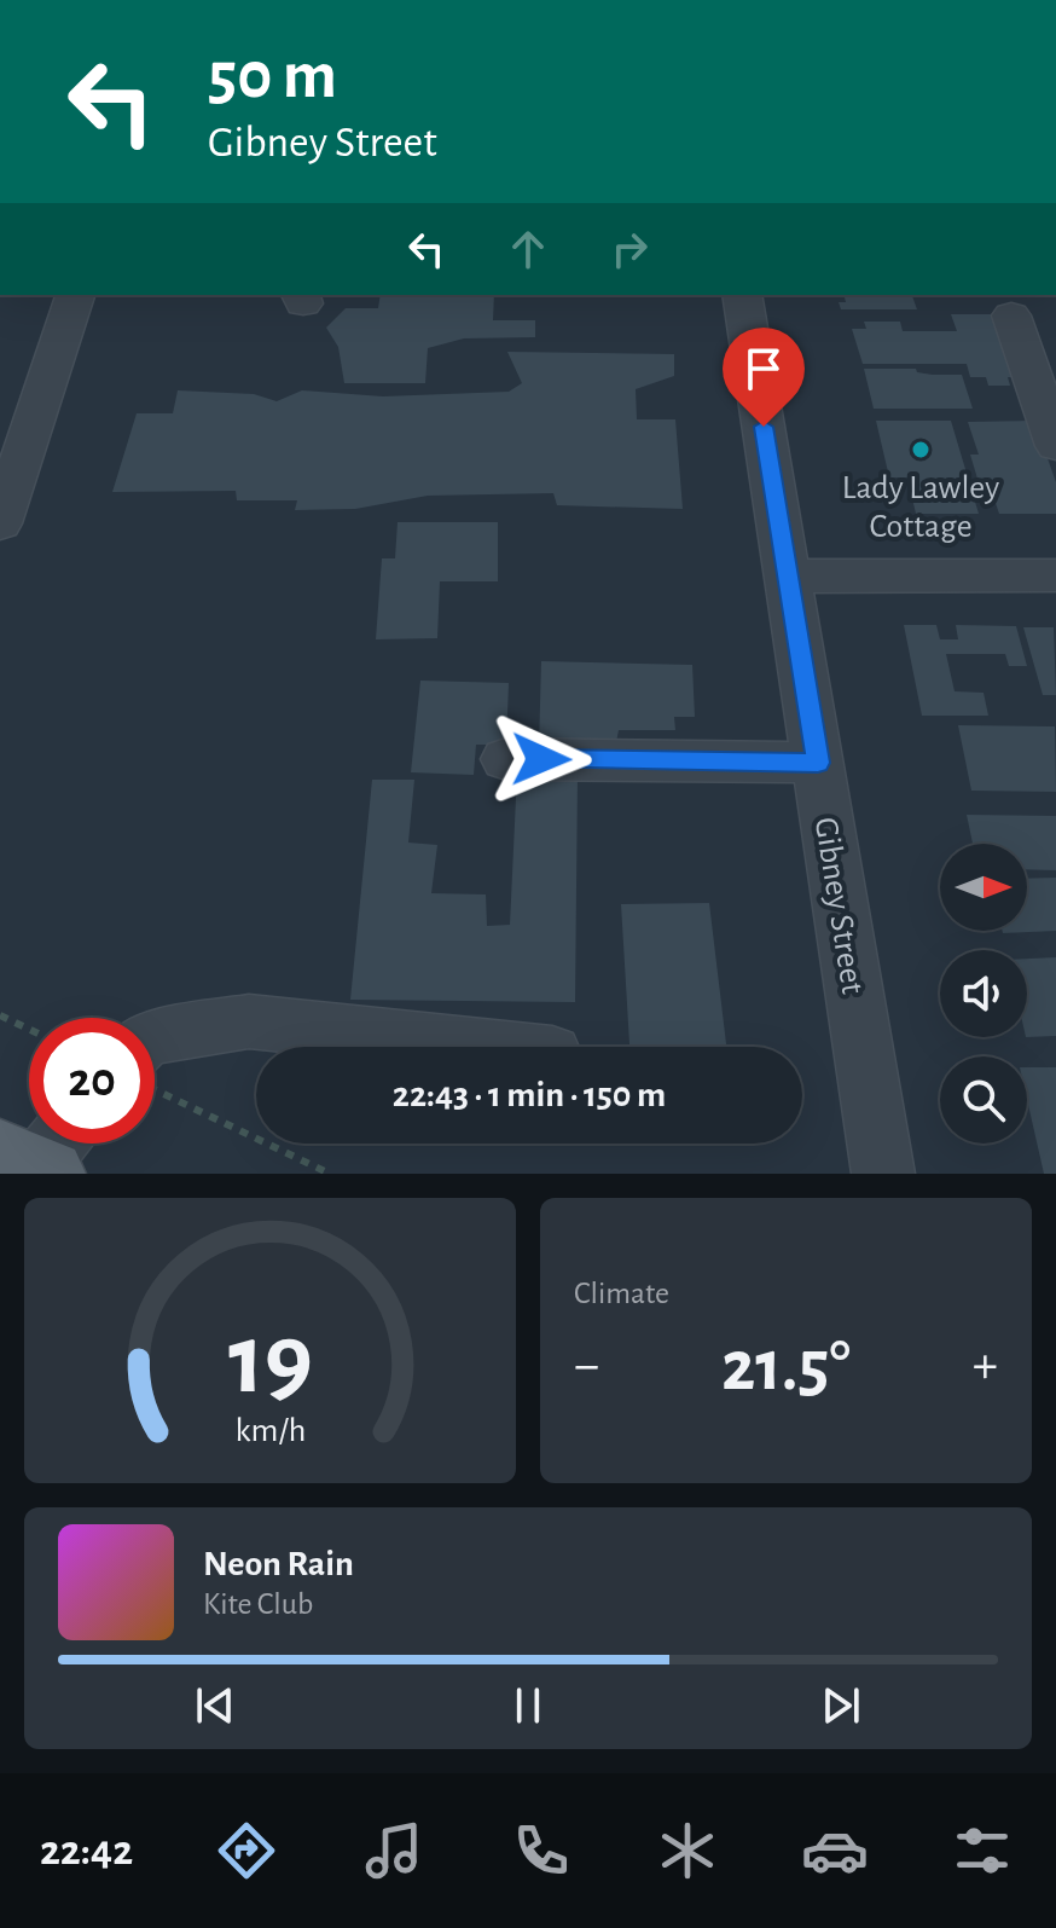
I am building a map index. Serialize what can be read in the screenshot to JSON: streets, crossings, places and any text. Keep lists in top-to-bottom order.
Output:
{
  "streets": {
    "street": ["Gibney Street"]
  },
  "places": ["Lady Lawley Cottage"],
  "north": "right",
  "page": {
    "turn": ["50 m", "Gibney Street"],
    "limit": "20",
    "trip": "22:43 · 1 min · 150 m",
    "tile": "Climate",
    "heat": ["−", "21.5°", "+"],
    "song": ["Neon Rain", "Kite Club"],
    "tabs": "22:42",
    "gauge": ["19", "km/h"]
  }
}
